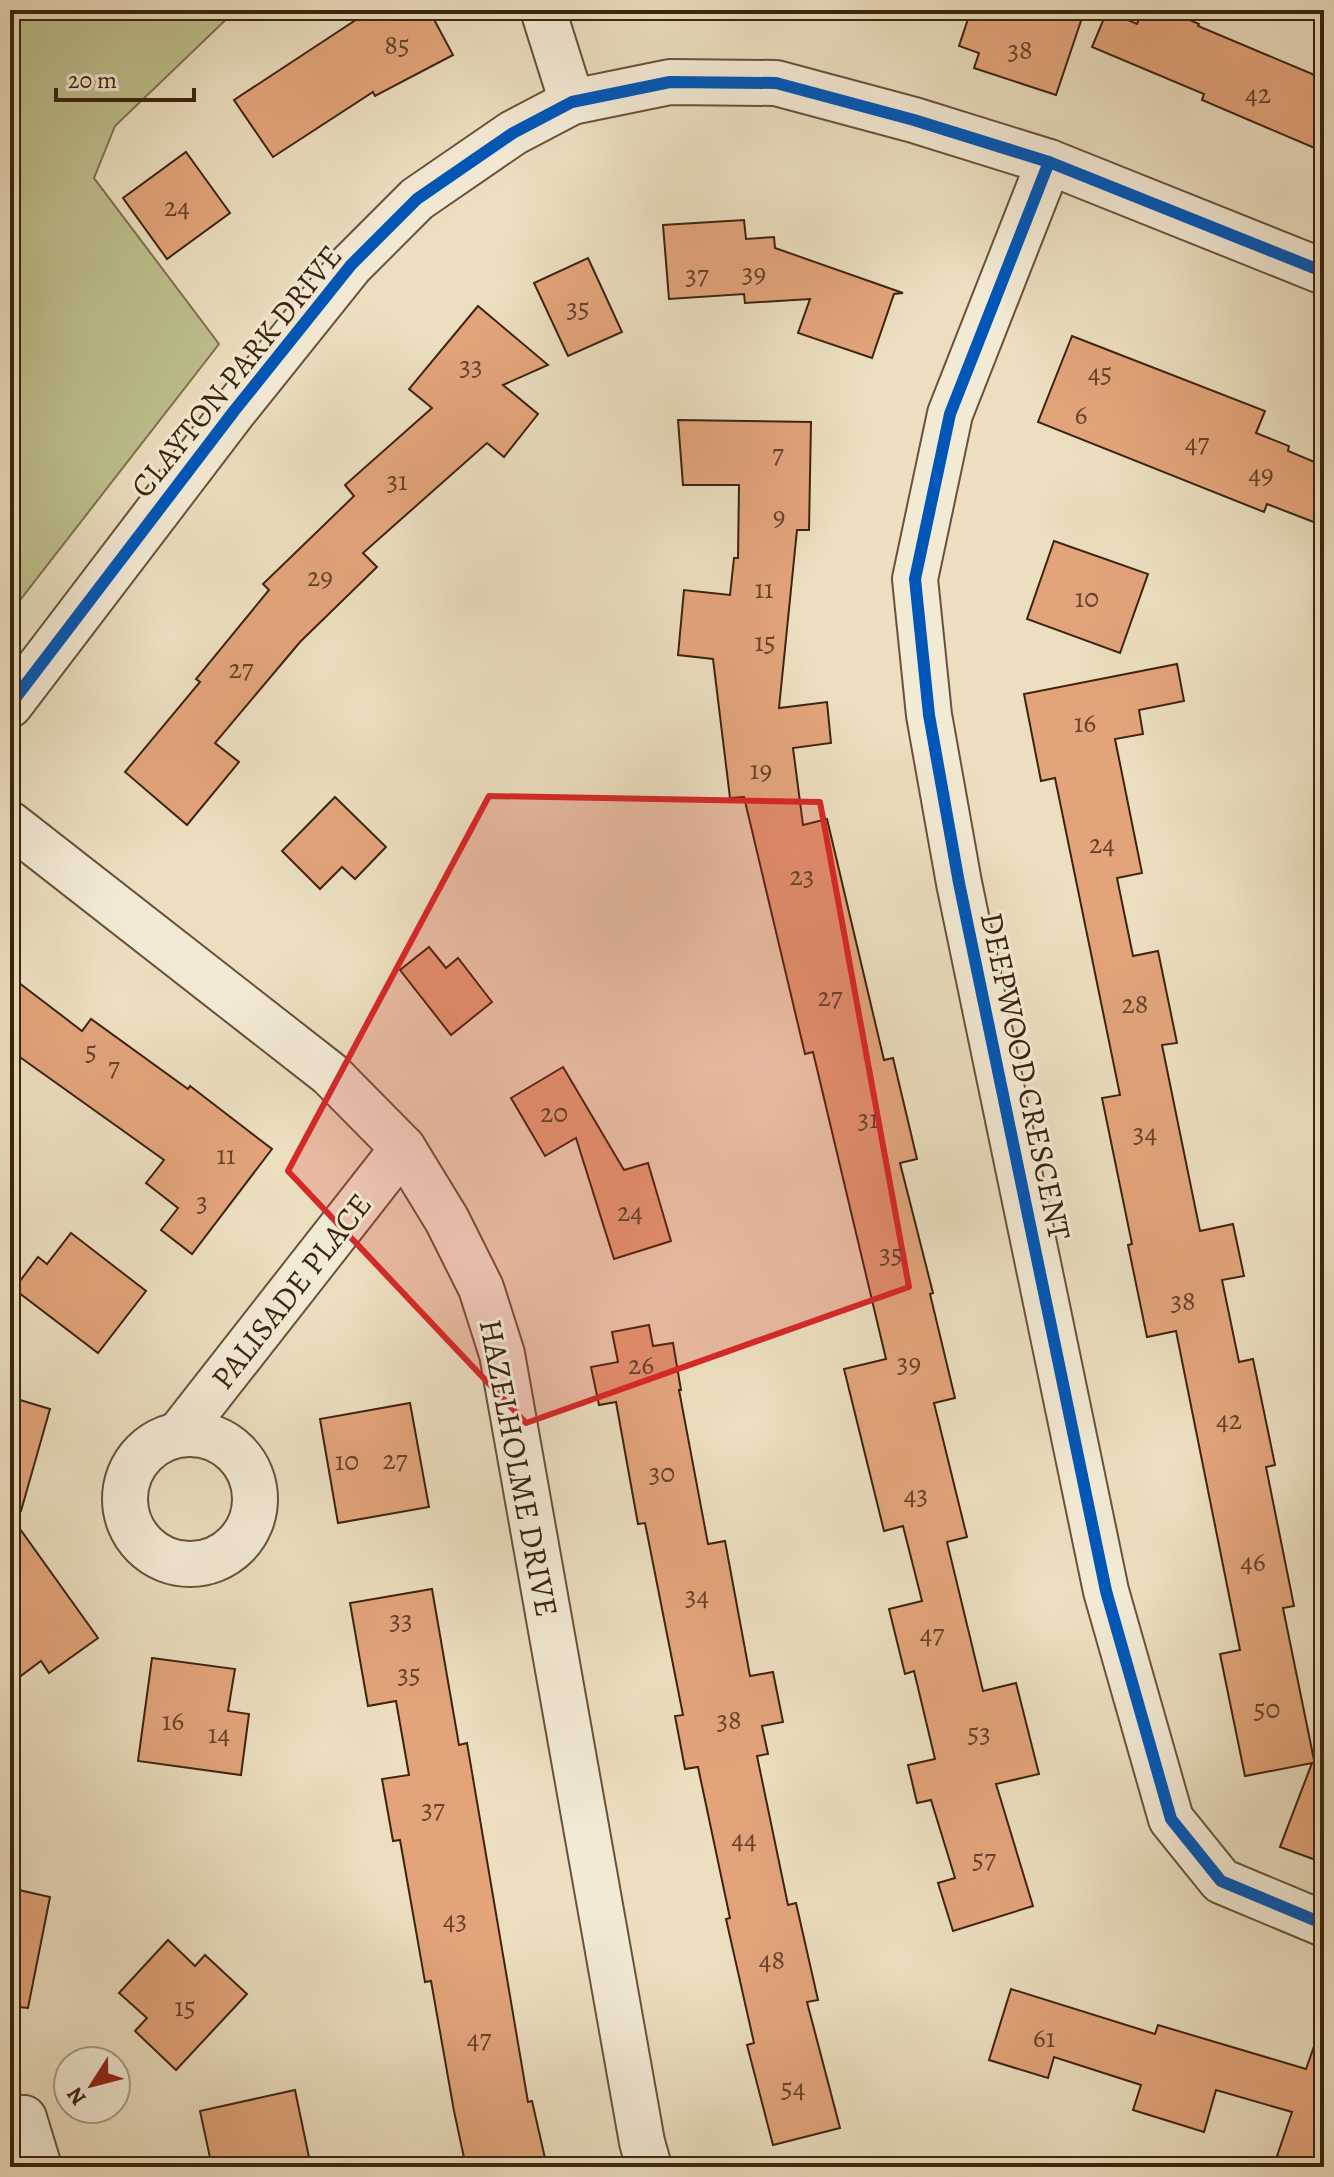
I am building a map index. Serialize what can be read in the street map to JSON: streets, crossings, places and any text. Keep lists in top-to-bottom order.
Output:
{
  "streets": {
    "street": [
      "CLAYTON PARK DRIVE",
      "DEEPWOOD CRESCENT",
      "PALISADE PLACE",
      "HAZELHOLME DRIVE"
    ]
  },
  "crossings": [
    ["CLAYTON PARK DRIVE", "DEEPWOOD CRESCENT"],
    ["PALISADE PLACE", "HAZELHOLME DRIVE"]
  ],
  "house_numbers": [
    "85",
    "38",
    "42",
    "24",
    "39",
    "37",
    "35",
    "33",
    "45",
    "6",
    "47",
    "7",
    "49",
    "31",
    "9",
    "29",
    "11",
    "10",
    "15",
    "27",
    "16",
    "19",
    "24",
    "23",
    "27",
    "28",
    "5",
    "7",
    "20",
    "31",
    "34",
    "11",
    "3",
    "24",
    "35",
    "38",
    "39",
    "26",
    "42",
    "27",
    "10",
    "30",
    "43",
    "46",
    "34",
    "33",
    "47",
    "35",
    "50",
    "38",
    "16",
    "53",
    "14",
    "37",
    "44",
    "57",
    "43",
    "48",
    "15",
    "61",
    "47",
    "54"
  ],
  "scale_bar": "20 m",
  "north": "bottom left"
}
